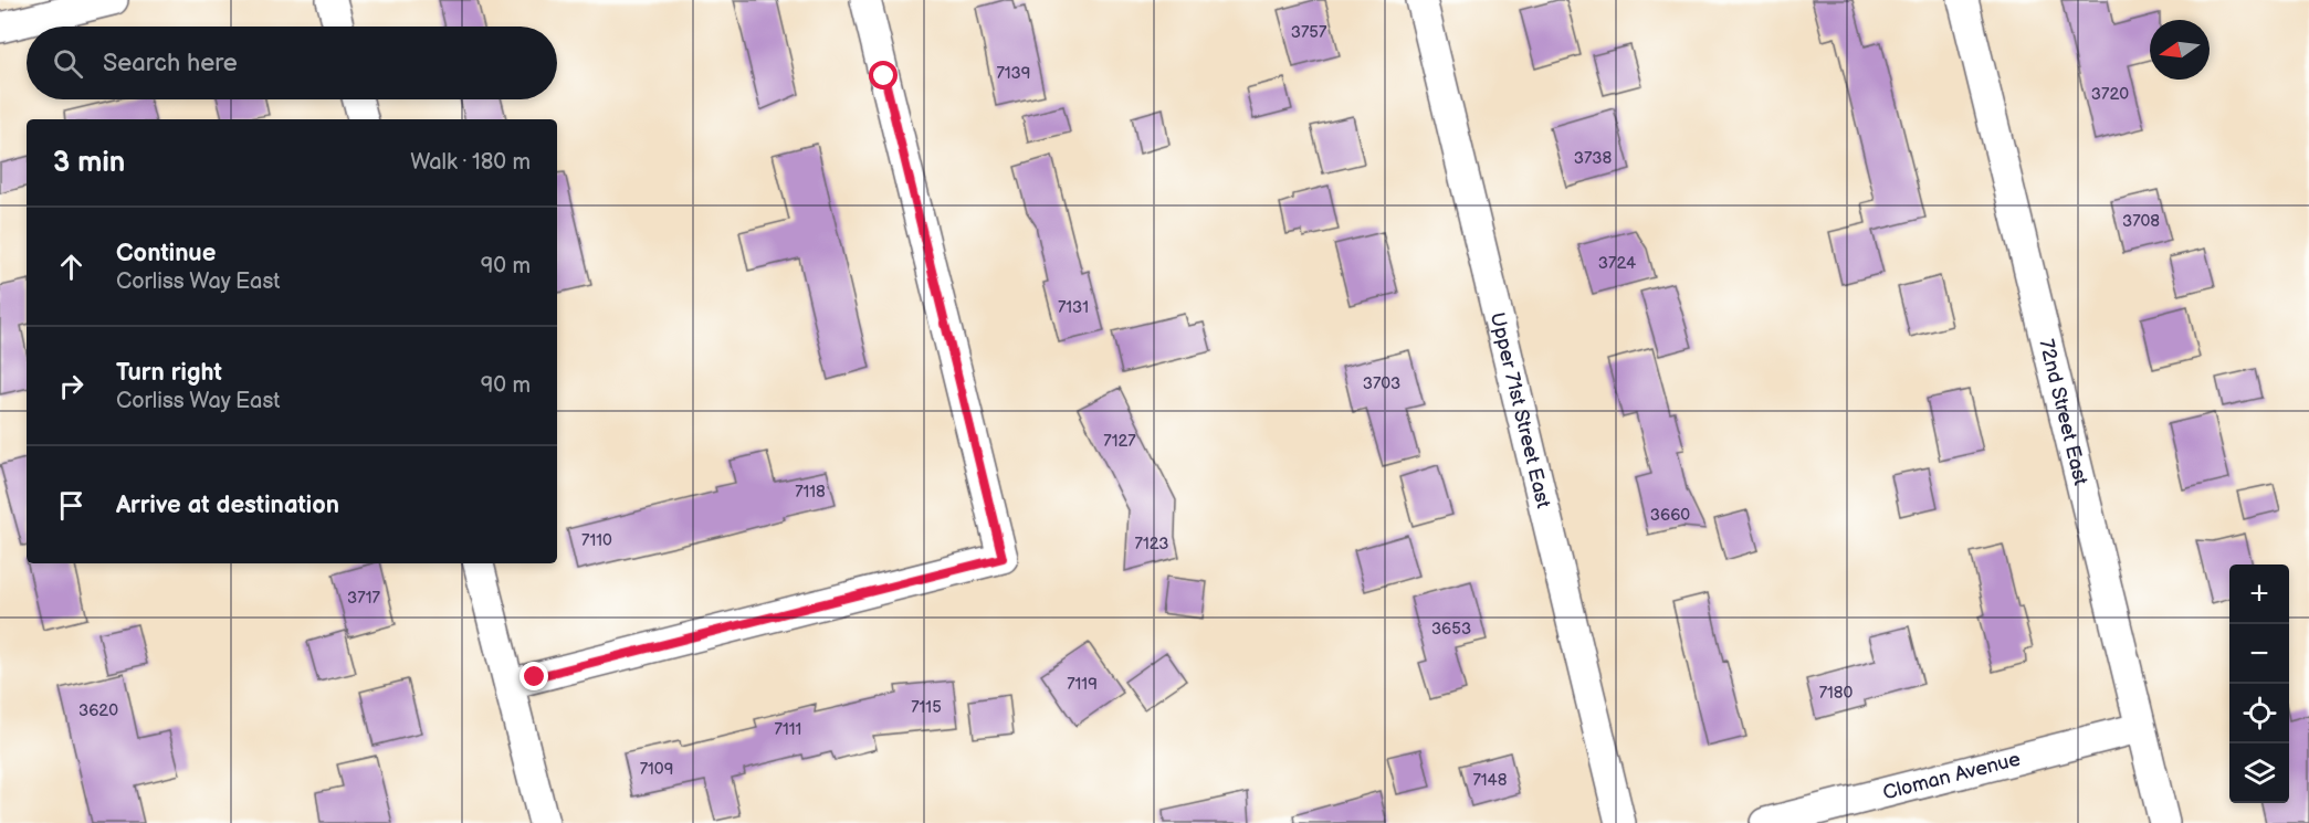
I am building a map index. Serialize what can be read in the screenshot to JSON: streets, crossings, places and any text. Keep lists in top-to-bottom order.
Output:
{
  "streets": {
    "street": ["Upper 71st Street East", "72nd Street East", "Cloman Avenue"]
  },
  "crossings": [
    ["72nd Street East", "Cloman Avenue"]
  ],
  "house_numbers": [
    "3757",
    "7139",
    "3720",
    "3738",
    "3708",
    "3724",
    "7131",
    "3703",
    "7127",
    "7118",
    "3660",
    "7110",
    "7123",
    "3717",
    "3653",
    "7119",
    "7180",
    "7115",
    "3620",
    "7111",
    "7109",
    "7148"
  ],
  "north": "left",
  "page": {
    "search": "Search here",
    "heading": ["3 min", "Walk · 180 m"],
    "list": [
      ["Continue", "Corliss Way East", "90 m"],
      ["Turn right", "Corliss Way East", "90 m"],
      "Arrive at destination"
    ],
    "map_buttons": ["+", "−"]
  }
}
